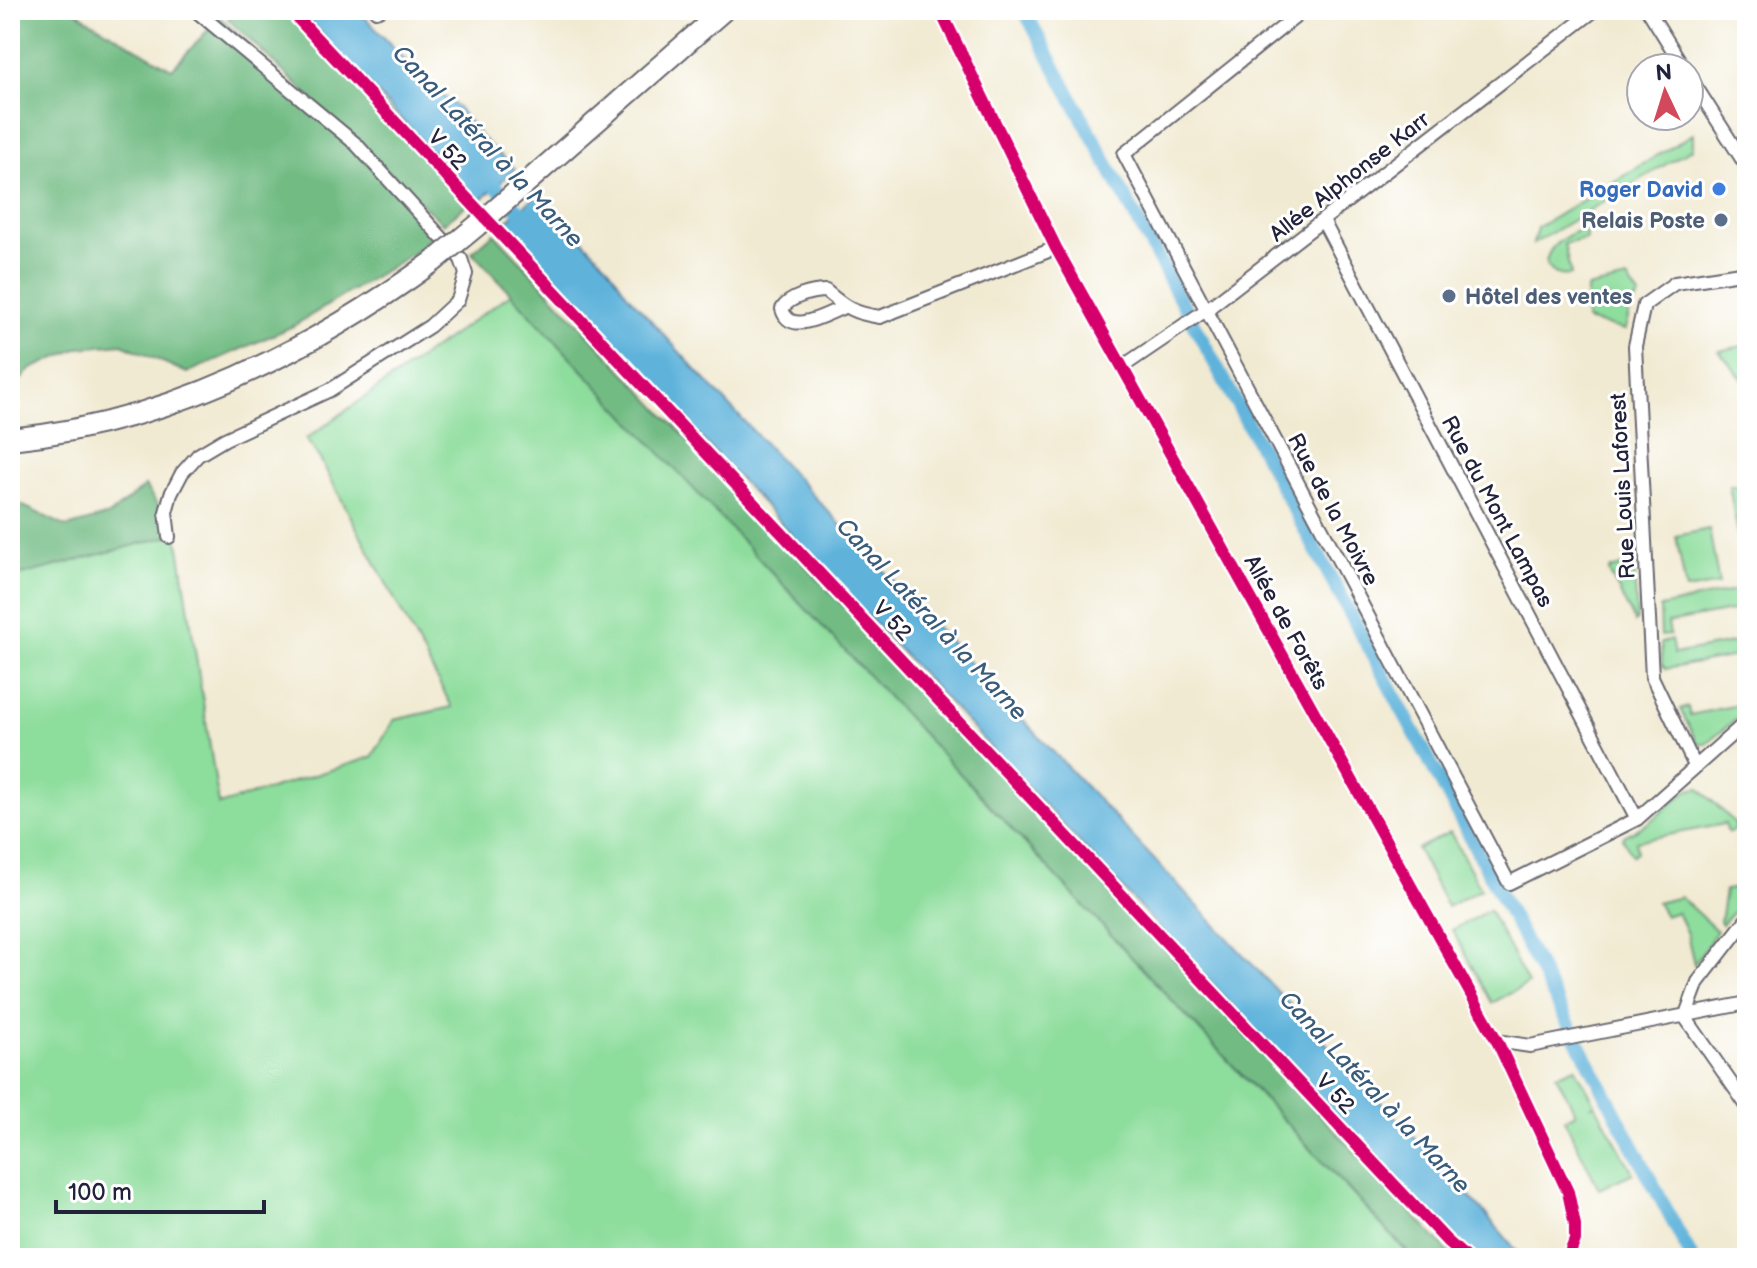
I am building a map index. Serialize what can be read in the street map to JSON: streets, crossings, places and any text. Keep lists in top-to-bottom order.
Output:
{
  "streets": {
    "street": [
      "Allée Alphonse Karr",
      "Rue Louis Laforest",
      "Rue de la Moivre",
      "Rue du Mont Lampas",
      "Allée de Forêts"
    ],
    "cycle path": ["V 52"]
  },
  "crossings": [
    ["Allée Alphonse Karr", "Rue de la Moivre"],
    ["Allée Alphonse Karr", "Rue du Mont Lampas"],
    ["Allée Alphonse Karr", "Allée de Forêts"],
    ["Rue de la Moivre", "Rue du Mont Lampas"]
  ],
  "water": ["Canal Latéral à la Marne"],
  "places": ["Roger David", "Relais Poste", "Hôtel des ventes"],
  "scale_bar": "100 m",
  "north": "top"
}
